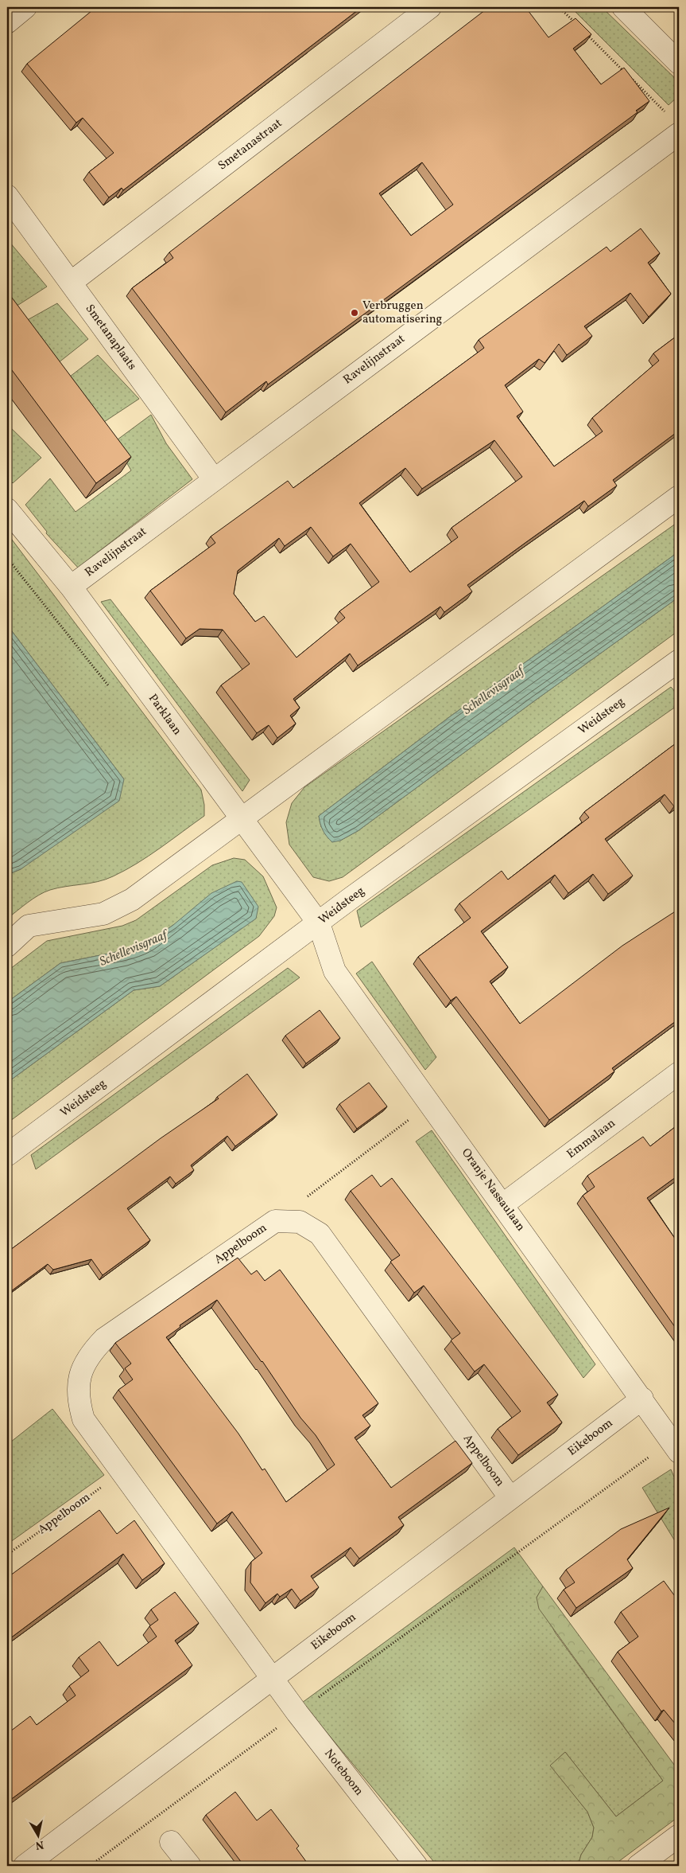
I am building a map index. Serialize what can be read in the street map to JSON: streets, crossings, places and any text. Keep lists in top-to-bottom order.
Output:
{
  "streets": {
    "street": [
      "Smetanastraat",
      "Smetanaplaats",
      "Ravelijnstraat",
      "Parklaan",
      "Weidsteeg",
      "Emmalaan",
      "Oranje Nassaulaan",
      "Appelboom",
      "Eikeboom",
      "Noteboom"
    ]
  },
  "crossings": [
    ["Smetanastraat", "Smetanaplaats"],
    ["Smetanaplaats", "Ravelijnstraat"],
    ["Ravelijnstraat", "Parklaan"],
    ["Parklaan", "Weidsteeg"],
    ["Parklaan", "Oranje Nassaulaan"],
    ["Weidsteeg", "Oranje Nassaulaan"],
    ["Emmalaan", "Oranje Nassaulaan"],
    ["Oranje Nassaulaan", "Eikeboom"],
    ["Appelboom", "Eikeboom"],
    ["Appelboom", "Noteboom"],
    ["Eikeboom", "Noteboom"]
  ],
  "water": ["Schellevisgraaf"],
  "places": ["Verbruggen automatisering"],
  "north": "bottom"
}
